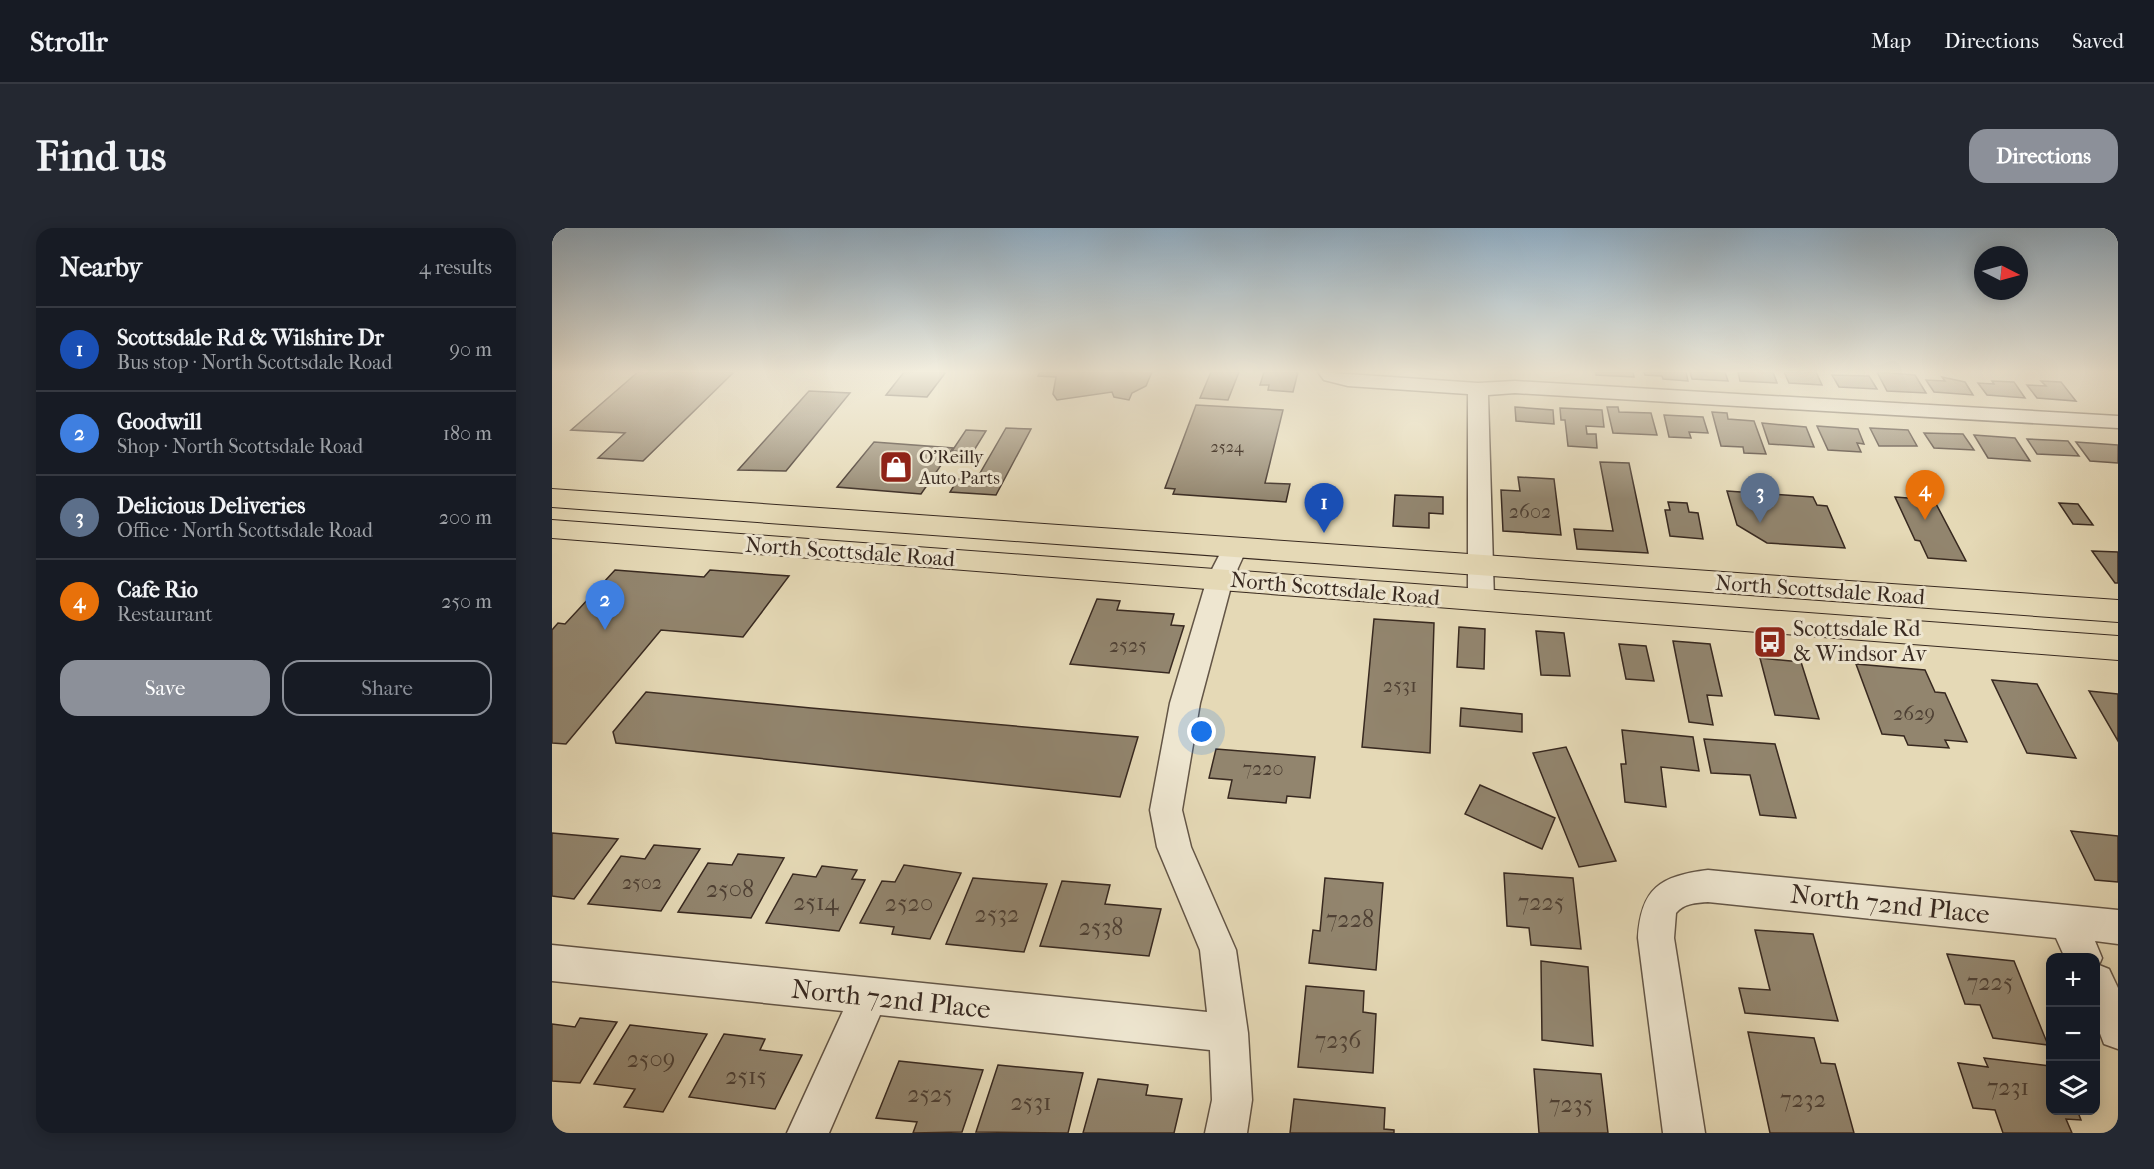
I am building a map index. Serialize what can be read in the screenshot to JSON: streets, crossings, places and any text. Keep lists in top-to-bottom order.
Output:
{
  "streets": {
    "main road": ["North Scottsdale Road"],
    "street": ["North 72nd Place"]
  },
  "places": {
    "shop": ["O'Reilly Auto Parts"],
    "bus stop": ["Scottsdale Rd & Windsor Av"]
  },
  "house_numbers": [
    "2524",
    "2602",
    "2525",
    "2531",
    "2629",
    "7220",
    "2502",
    "2508",
    "2514",
    "7225",
    "2520",
    "2532",
    "7228",
    "2538",
    "7225",
    "7236",
    "2509",
    "2515",
    "7231",
    "2525",
    "7232",
    "2531",
    "7235"
  ],
  "north": "right",
  "page": {
    "header": "Strollr",
    "nav": ["Map", "Directions", "Saved"],
    "buttons": [
      "Directions",
      ["Save", "Share"]
    ],
    "title": "Find us",
    "heading": ["Nearby", "4 results"],
    "list": [
      {
        "mark": "1",
        "name": "Scottsdale Rd & Wilshire Dr",
        "note": "Bus stop · North Scottsdale Road",
        "value": "90 m"
      },
      {
        "mark": "2",
        "name": "Goodwill",
        "note": "Shop · North Scottsdale Road",
        "value": "180 m"
      },
      {
        "mark": "3",
        "name": "Delicious Deliveries",
        "note": "Office · North Scottsdale Road",
        "value": "200 m"
      },
      {
        "mark": "4",
        "name": "Cafe Rio",
        "note": "Restaurant",
        "value": "250 m"
      }
    ],
    "pins": [
      "4",
      "3",
      "1",
      "2"
    ],
    "map_buttons": ["+", "−"]
  }
}
